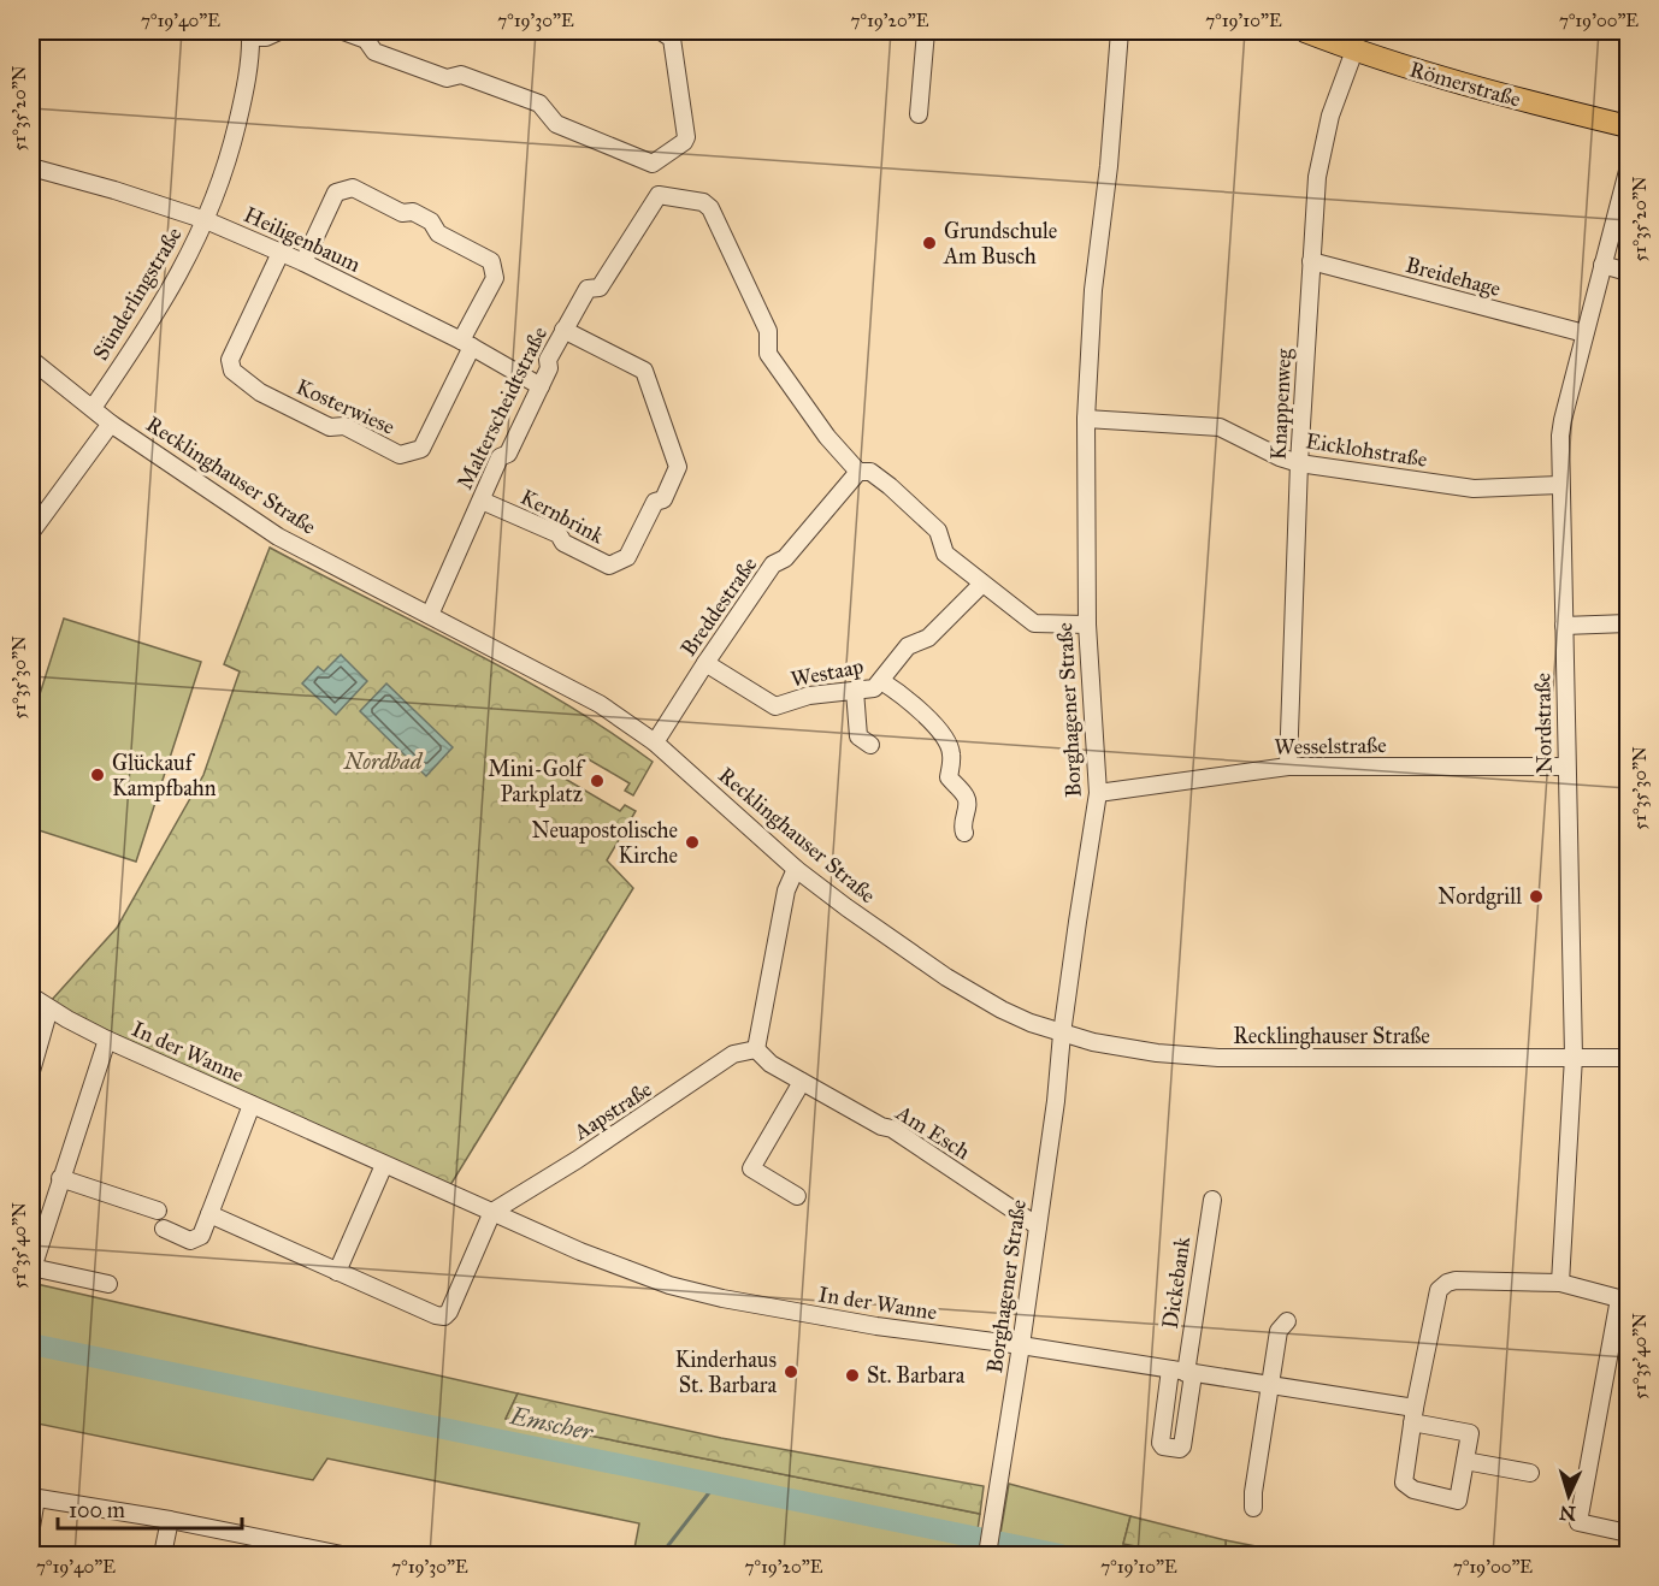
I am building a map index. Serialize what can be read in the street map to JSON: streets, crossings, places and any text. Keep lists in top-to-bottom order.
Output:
{
  "streets": {
    "main road": ["Römerstraße"],
    "street": [
      "Heiligenbaum",
      "Breidehage",
      "Sünderlingstraße",
      "Knappenweg",
      "Kosterwiese",
      "Malterscheidtstraße",
      "Eicklohstraße",
      "Recklinghauser Straße",
      "Kernbrink",
      "Breddestraße",
      "Westaap",
      "Borghagener Straße",
      "Nordstraße",
      "Wesselstraße",
      "In der Wanne",
      "Aapstraße",
      "Am Esch",
      "Dickebank"
    ]
  },
  "crossings": [
    ["Römerstraße", "Knappenweg"],
    ["Heiligenbaum", "Sünderlingstraße"],
    ["Heiligenbaum", "Kosterwiese"],
    ["Heiligenbaum", "Malterscheidtstraße"],
    ["Breidehage", "Knappenweg"],
    ["Breidehage", "Nordstraße"],
    ["Sünderlingstraße", "Recklinghauser Straße"],
    ["Knappenweg", "Eicklohstraße"],
    ["Knappenweg", "Wesselstraße"],
    ["Malterscheidtstraße", "Recklinghauser Straße"],
    ["Malterscheidtstraße", "Kernbrink"],
    ["Malterscheidtstraße", "Breddestraße"],
    ["Eicklohstraße", "Borghagener Straße"],
    ["Eicklohstraße", "Nordstraße"],
    ["Recklinghauser Straße", "Breddestraße"],
    ["Recklinghauser Straße", "Borghagener Straße"],
    ["Recklinghauser Straße", "Nordstraße"],
    ["Breddestraße", "Westaap"],
    ["Borghagener Straße", "Wesselstraße"],
    ["Borghagener Straße", "In der Wanne"],
    ["Borghagener Straße", "Am Esch"],
    ["Nordstraße", "Wesselstraße"],
    ["In der Wanne", "Aapstraße"],
    ["In der Wanne", "Dickebank"],
    ["Aapstraße", "Am Esch"]
  ],
  "water": ["Emscher"],
  "parks": ["Nordbad"],
  "places": [
    "Grundschule Am Busch",
    "Glückauf Kampfbahn",
    "Mini-Golf Parkplatz",
    "Neuapostolische Kirche",
    "Nordgrill",
    "Kinderhaus St. Barbara",
    "St. Barbara"
  ],
  "scale_bar": "100 m",
  "north": "bottom",
  "coordinates": [
    "7°19'40\"E",
    "7°19'30\"E",
    "7°19'20\"E",
    "7°19'10\"E",
    "7°19'00\"E",
    "51°35'20\"N",
    "51°35'30\"N",
    "51°35'40\"N"
  ]
}
